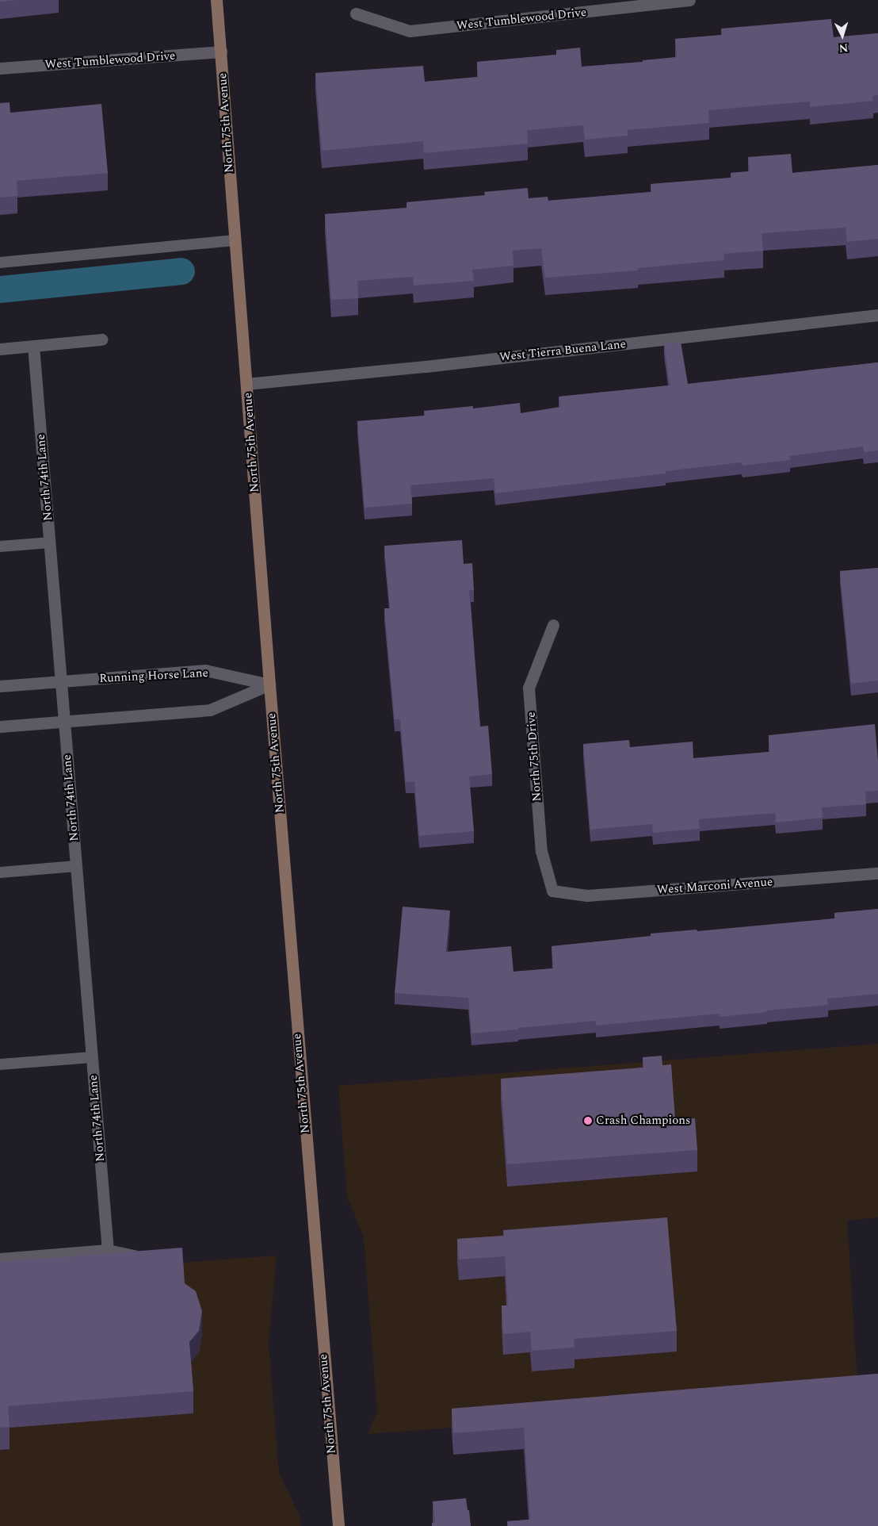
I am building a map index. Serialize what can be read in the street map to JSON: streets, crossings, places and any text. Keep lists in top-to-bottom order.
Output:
{
  "streets": {
    "main road": ["North 75th Avenue"],
    "street": [
      "West Tumblewood Drive",
      "West Tierra Buena Lane",
      "North 74th Lane",
      "Running Horse Lane",
      "North 75th Drive",
      "West Marconi Avenue"
    ]
  },
  "crossings": [
    ["West Tumblewood Drive", "North 75th Avenue"],
    ["North 75th Avenue", "West Tierra Buena Lane"],
    ["North 75th Avenue", "Running Horse Lane"],
    ["North 74th Lane", "Running Horse Lane"],
    ["North 75th Drive", "West Marconi Avenue"]
  ],
  "places": ["Crash Champions"],
  "north": "bottom"
}
